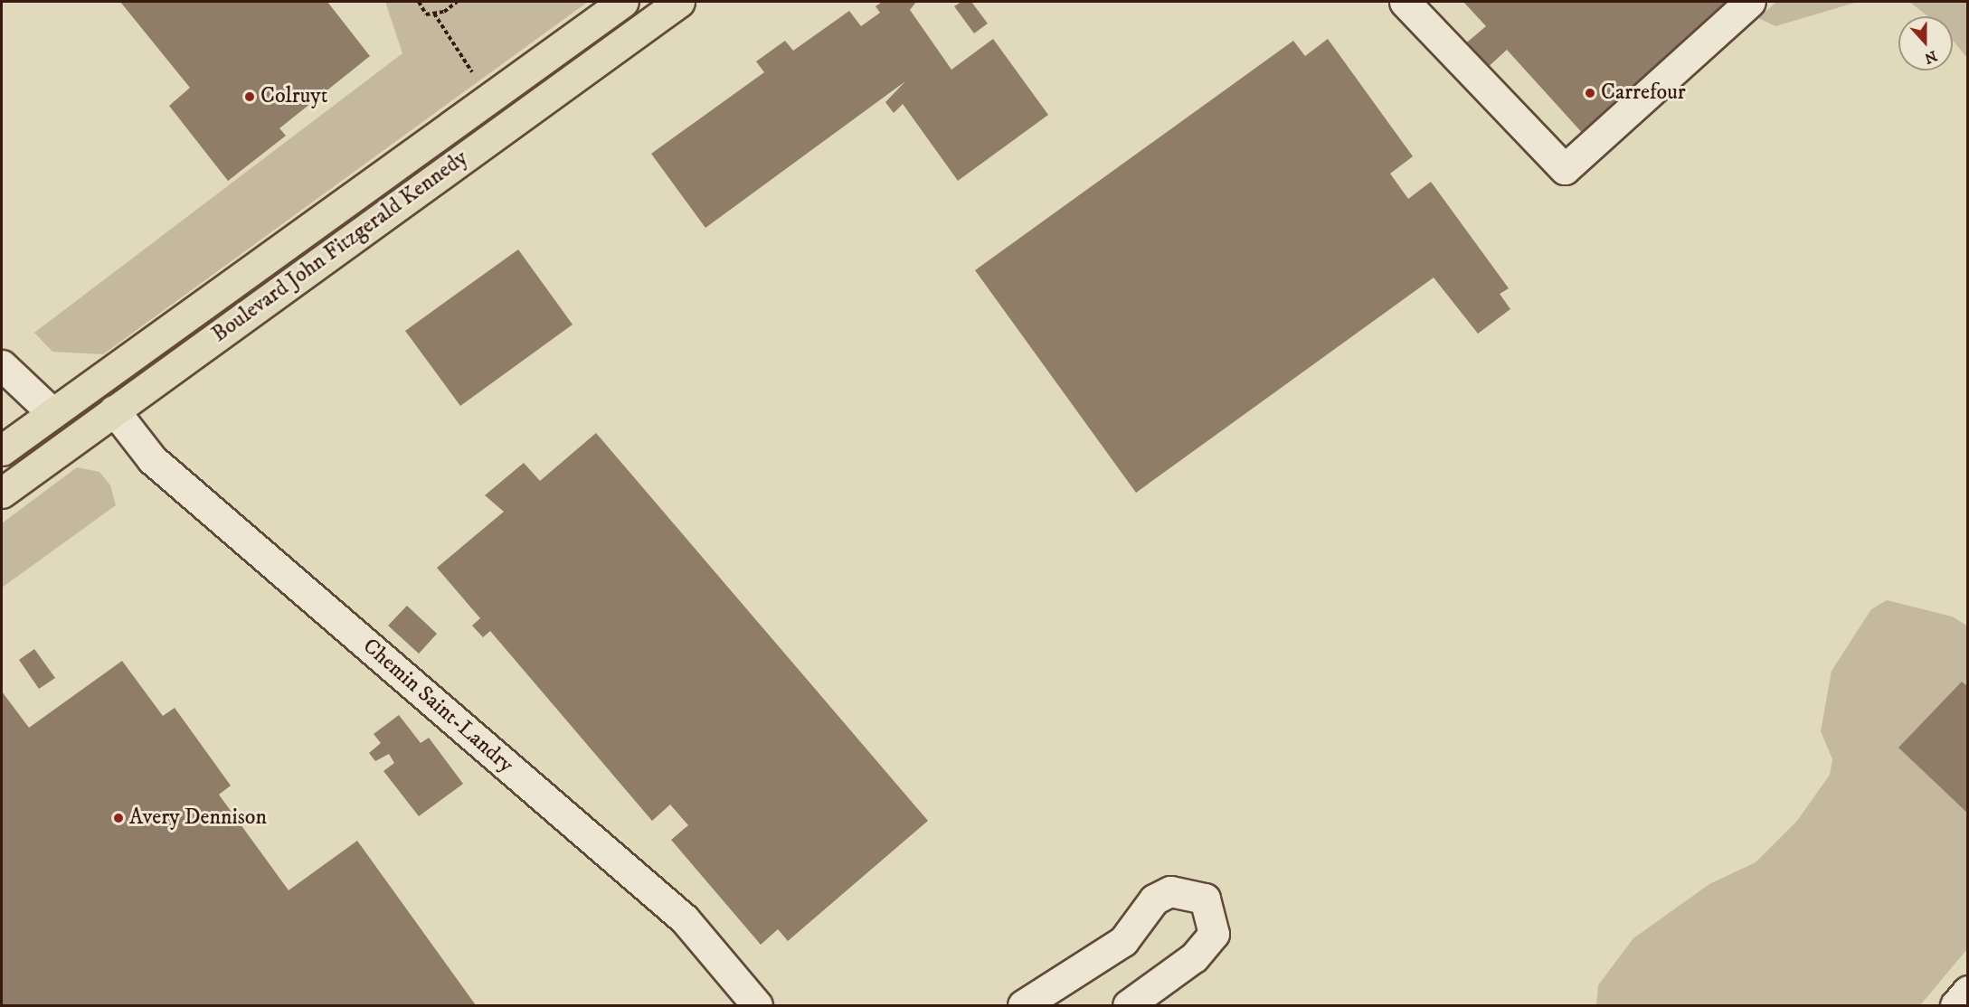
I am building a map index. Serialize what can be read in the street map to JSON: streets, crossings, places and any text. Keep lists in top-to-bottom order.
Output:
{
  "streets": {
    "main road": ["Boulevard John Fitzgerald Kennedy"],
    "street": ["Chemin Saint-Landry"]
  },
  "crossings": [
    ["Boulevard John Fitzgerald Kennedy", "Chemin Saint-Landry"]
  ],
  "places": ["Carrefour", "Colruyt", "Avery Dennison"],
  "north": "bottom"
}
